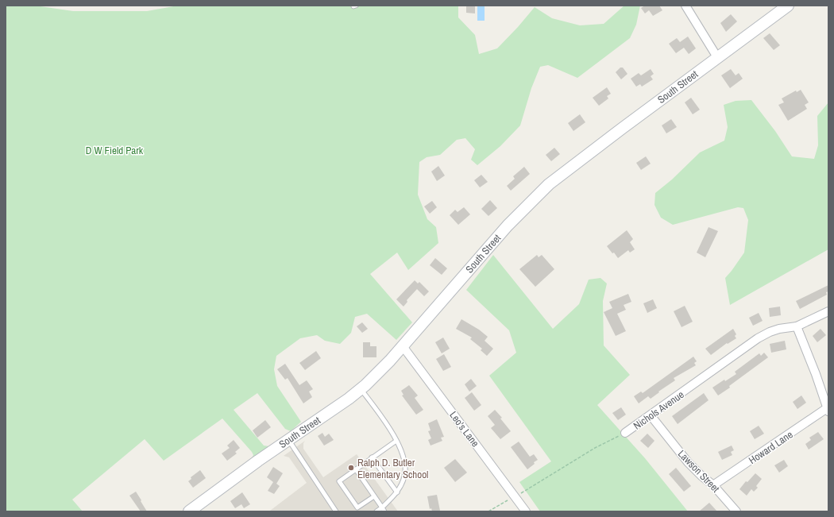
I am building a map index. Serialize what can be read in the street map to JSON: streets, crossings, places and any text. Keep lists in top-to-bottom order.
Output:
{
  "streets": {
    "street": [
      "South Street",
      "Nichols Avenue",
      "Leo's Lane",
      "Howard Lane",
      "Lawson Street"
    ]
  },
  "crossings": [
    ["South Street", "Leo's Lane"],
    ["Nichols Avenue", "Leo's Lane"],
    ["Nichols Avenue", "Lawson Street"],
    ["Howard Lane", "Lawson Street"]
  ],
  "parks": ["D W Field Park"],
  "places": ["Ralph D. Butler Elementary School"]
}
